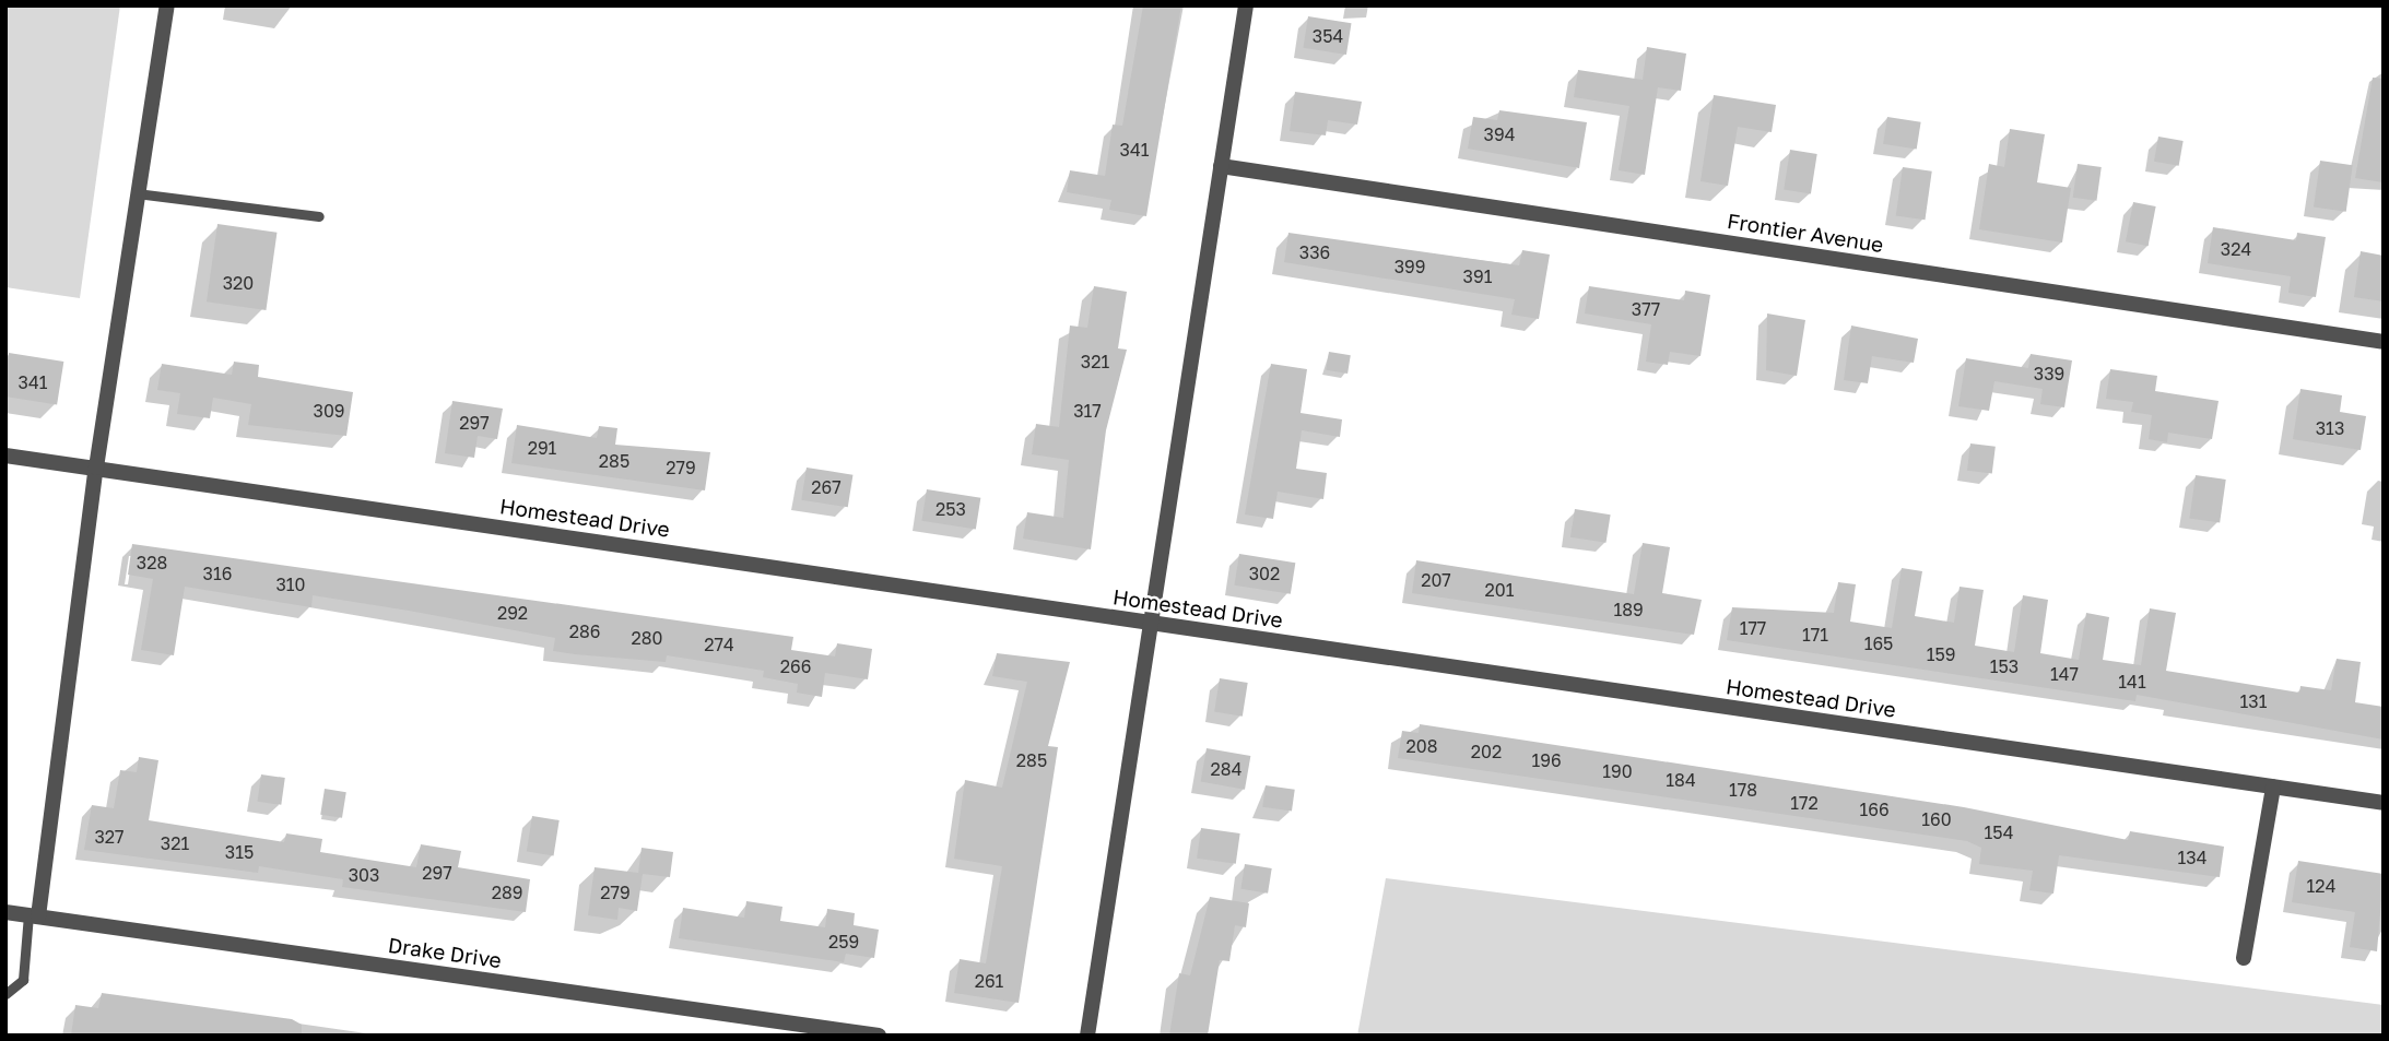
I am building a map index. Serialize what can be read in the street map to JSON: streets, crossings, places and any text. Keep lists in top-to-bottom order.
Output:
{
  "streets": {
    "street": ["Frontier Avenue", "Homestead Drive", "Drake Drive"]
  },
  "house_numbers": [
    "354",
    "394",
    "341",
    "324",
    "336",
    "399",
    "391",
    "320",
    "377",
    "321",
    "339",
    "341",
    "309",
    "317",
    "297",
    "313",
    "291",
    "285",
    "279",
    "267",
    "253",
    "328",
    "316",
    "302",
    "207",
    "310",
    "201",
    "189",
    "292",
    "177",
    "286",
    "171",
    "280",
    "165",
    "274",
    "159",
    "266",
    "153",
    "147",
    "141",
    "131",
    "208",
    "202",
    "285",
    "196",
    "284",
    "190",
    "184",
    "178",
    "172",
    "166",
    "160",
    "154",
    "327",
    "321",
    "315",
    "134",
    "297",
    "303",
    "124",
    "289",
    "279",
    "259",
    "261"
  ]
}
